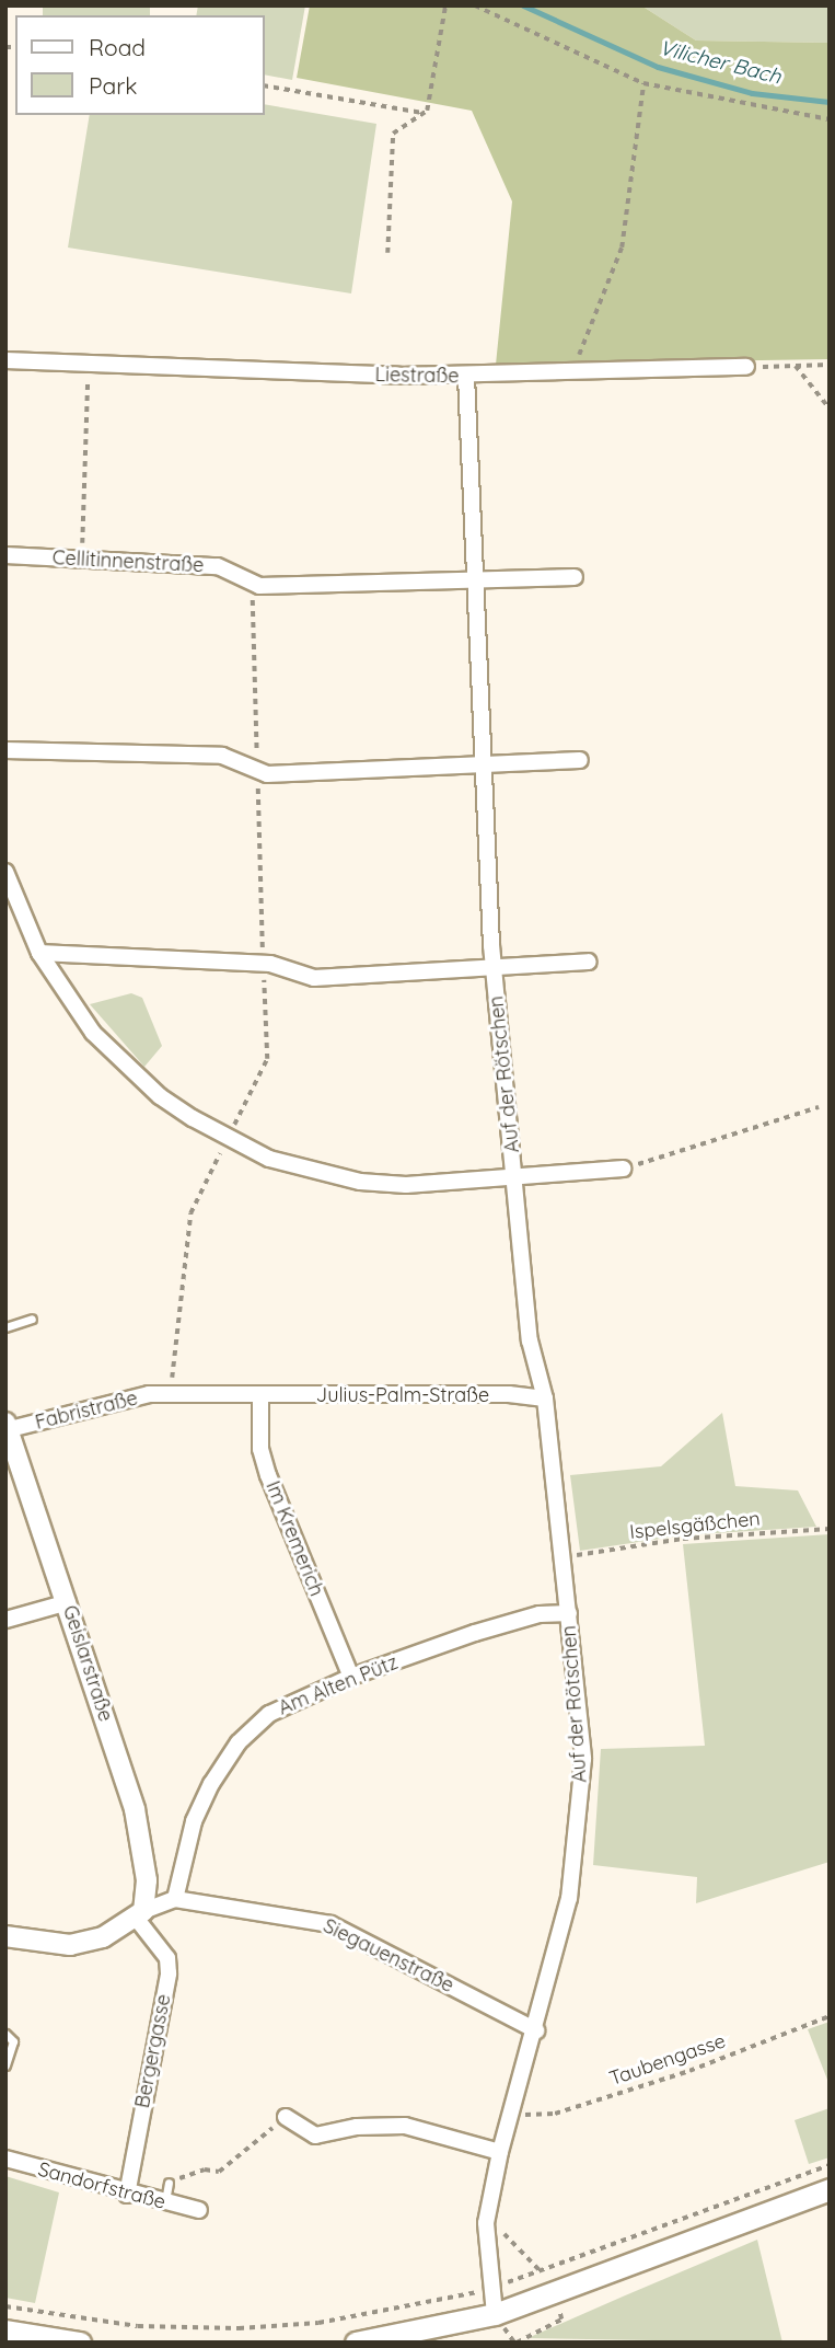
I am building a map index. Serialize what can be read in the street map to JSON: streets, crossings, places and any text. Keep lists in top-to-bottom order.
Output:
{
  "streets": {
    "street": [
      "Liestraße",
      "Cellitinnenstraße",
      "Auf der Rötschen",
      "Julius-Palm-Straße",
      "Fabristraße",
      "Im Kremerich",
      "Geislarstraße",
      "Am Alten Pütz",
      "Siegauenstraße",
      "Bergergasse",
      "Sandorfstraße"
    ],
    "path": ["Ispelsgäßchen", "Taubengasse"]
  },
  "crossings": [
    ["Liestraße", "Auf der Rötschen"],
    ["Cellitinnenstraße", "Auf der Rötschen"],
    ["Auf der Rötschen", "Julius-Palm-Straße"],
    ["Auf der Rötschen", "Ispelsgäßchen"],
    ["Auf der Rötschen", "Am Alten Pütz"],
    ["Auf der Rötschen", "Siegauenstraße"],
    ["Auf der Rötschen", "Taubengasse"],
    ["Julius-Palm-Straße", "Fabristraße"],
    ["Julius-Palm-Straße", "Im Kremerich"],
    ["Fabristraße", "Im Kremerich"],
    ["Fabristraße", "Geislarstraße"],
    ["Im Kremerich", "Am Alten Pütz"],
    ["Geislarstraße", "Siegauenstraße"],
    ["Geislarstraße", "Bergergasse"],
    ["Am Alten Pütz", "Siegauenstraße"],
    ["Siegauenstraße", "Bergergasse"],
    ["Bergergasse", "Sandorfstraße"]
  ],
  "water": ["Vilicher Bach"],
  "legend": ["Road", "Park"]
}
